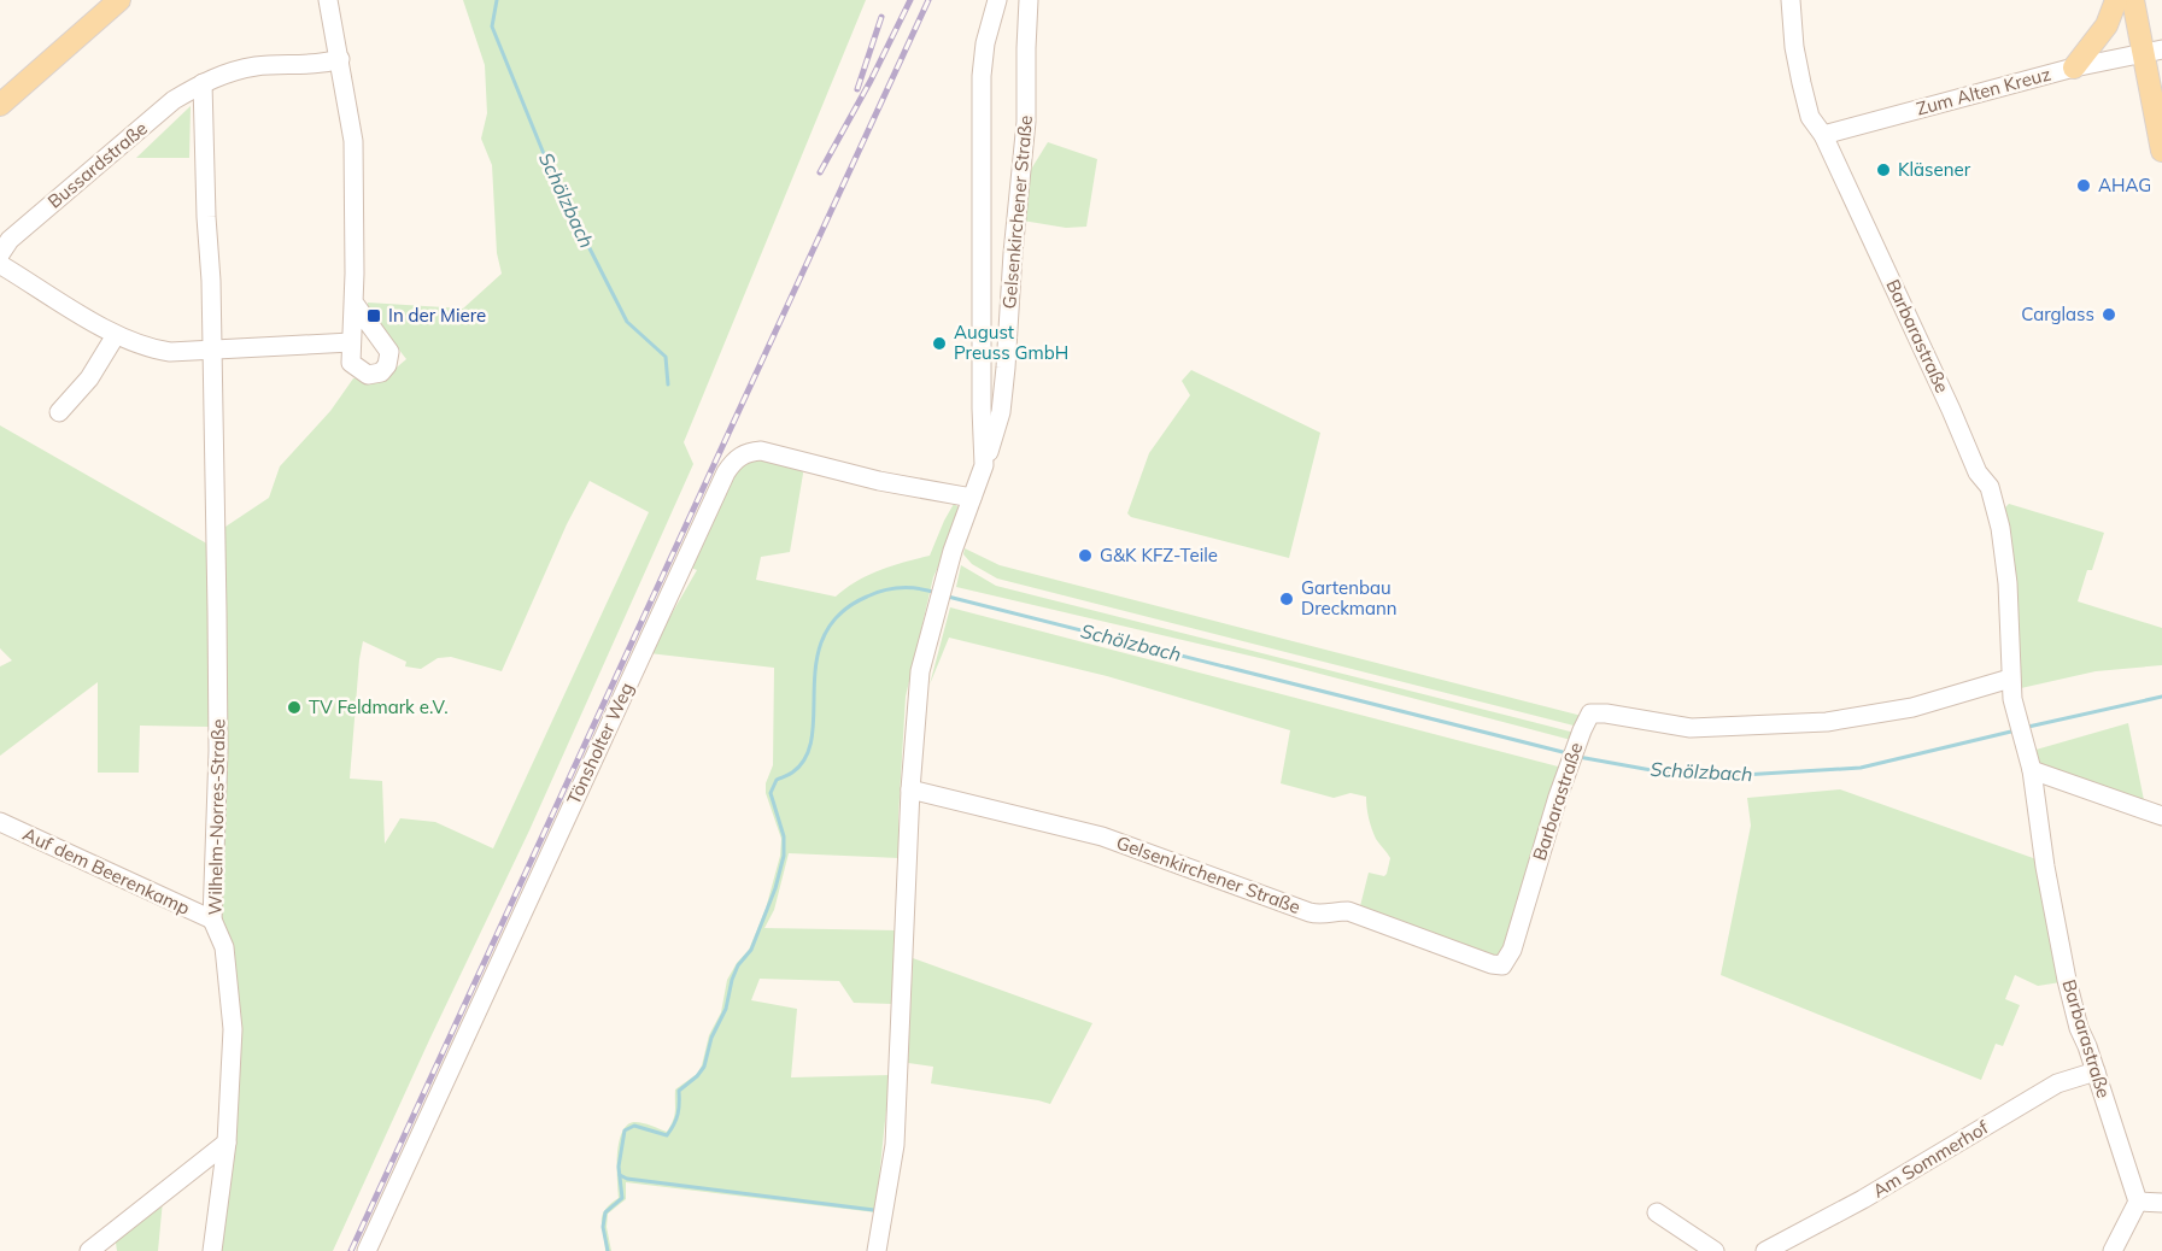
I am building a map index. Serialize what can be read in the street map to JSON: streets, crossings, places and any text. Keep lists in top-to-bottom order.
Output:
{
  "streets": {
    "street": [
      "Zum Alten Kreuz",
      "Bussardstraße",
      "Gelsenkirchener Straße",
      "Barbarastraße",
      "Tönsholter Weg",
      "Wilhelm-Norres-Straße",
      "Auf dem Beerenkamp",
      "Am Sommerhof"
    ]
  },
  "crossings": [
    ["Zum Alten Kreuz", "Barbarastraße"],
    ["Gelsenkirchener Straße", "Barbarastraße"],
    ["Gelsenkirchener Straße", "Tönsholter Weg"],
    ["Barbarastraße", "Am Sommerhof"],
    ["Wilhelm-Norres-Straße", "Auf dem Beerenkamp"]
  ],
  "water": ["Schölzbach"],
  "places": {
    "other": [
      "Kläsener",
      "AHAG",
      "Carglass",
      "August Preuss GmbH",
      "G&K KFZ-Teile",
      "Gartenbau Dreckmann",
      "TV Feldmark e.V."
    ],
    "transit": ["In der Miere"]
  }
}
